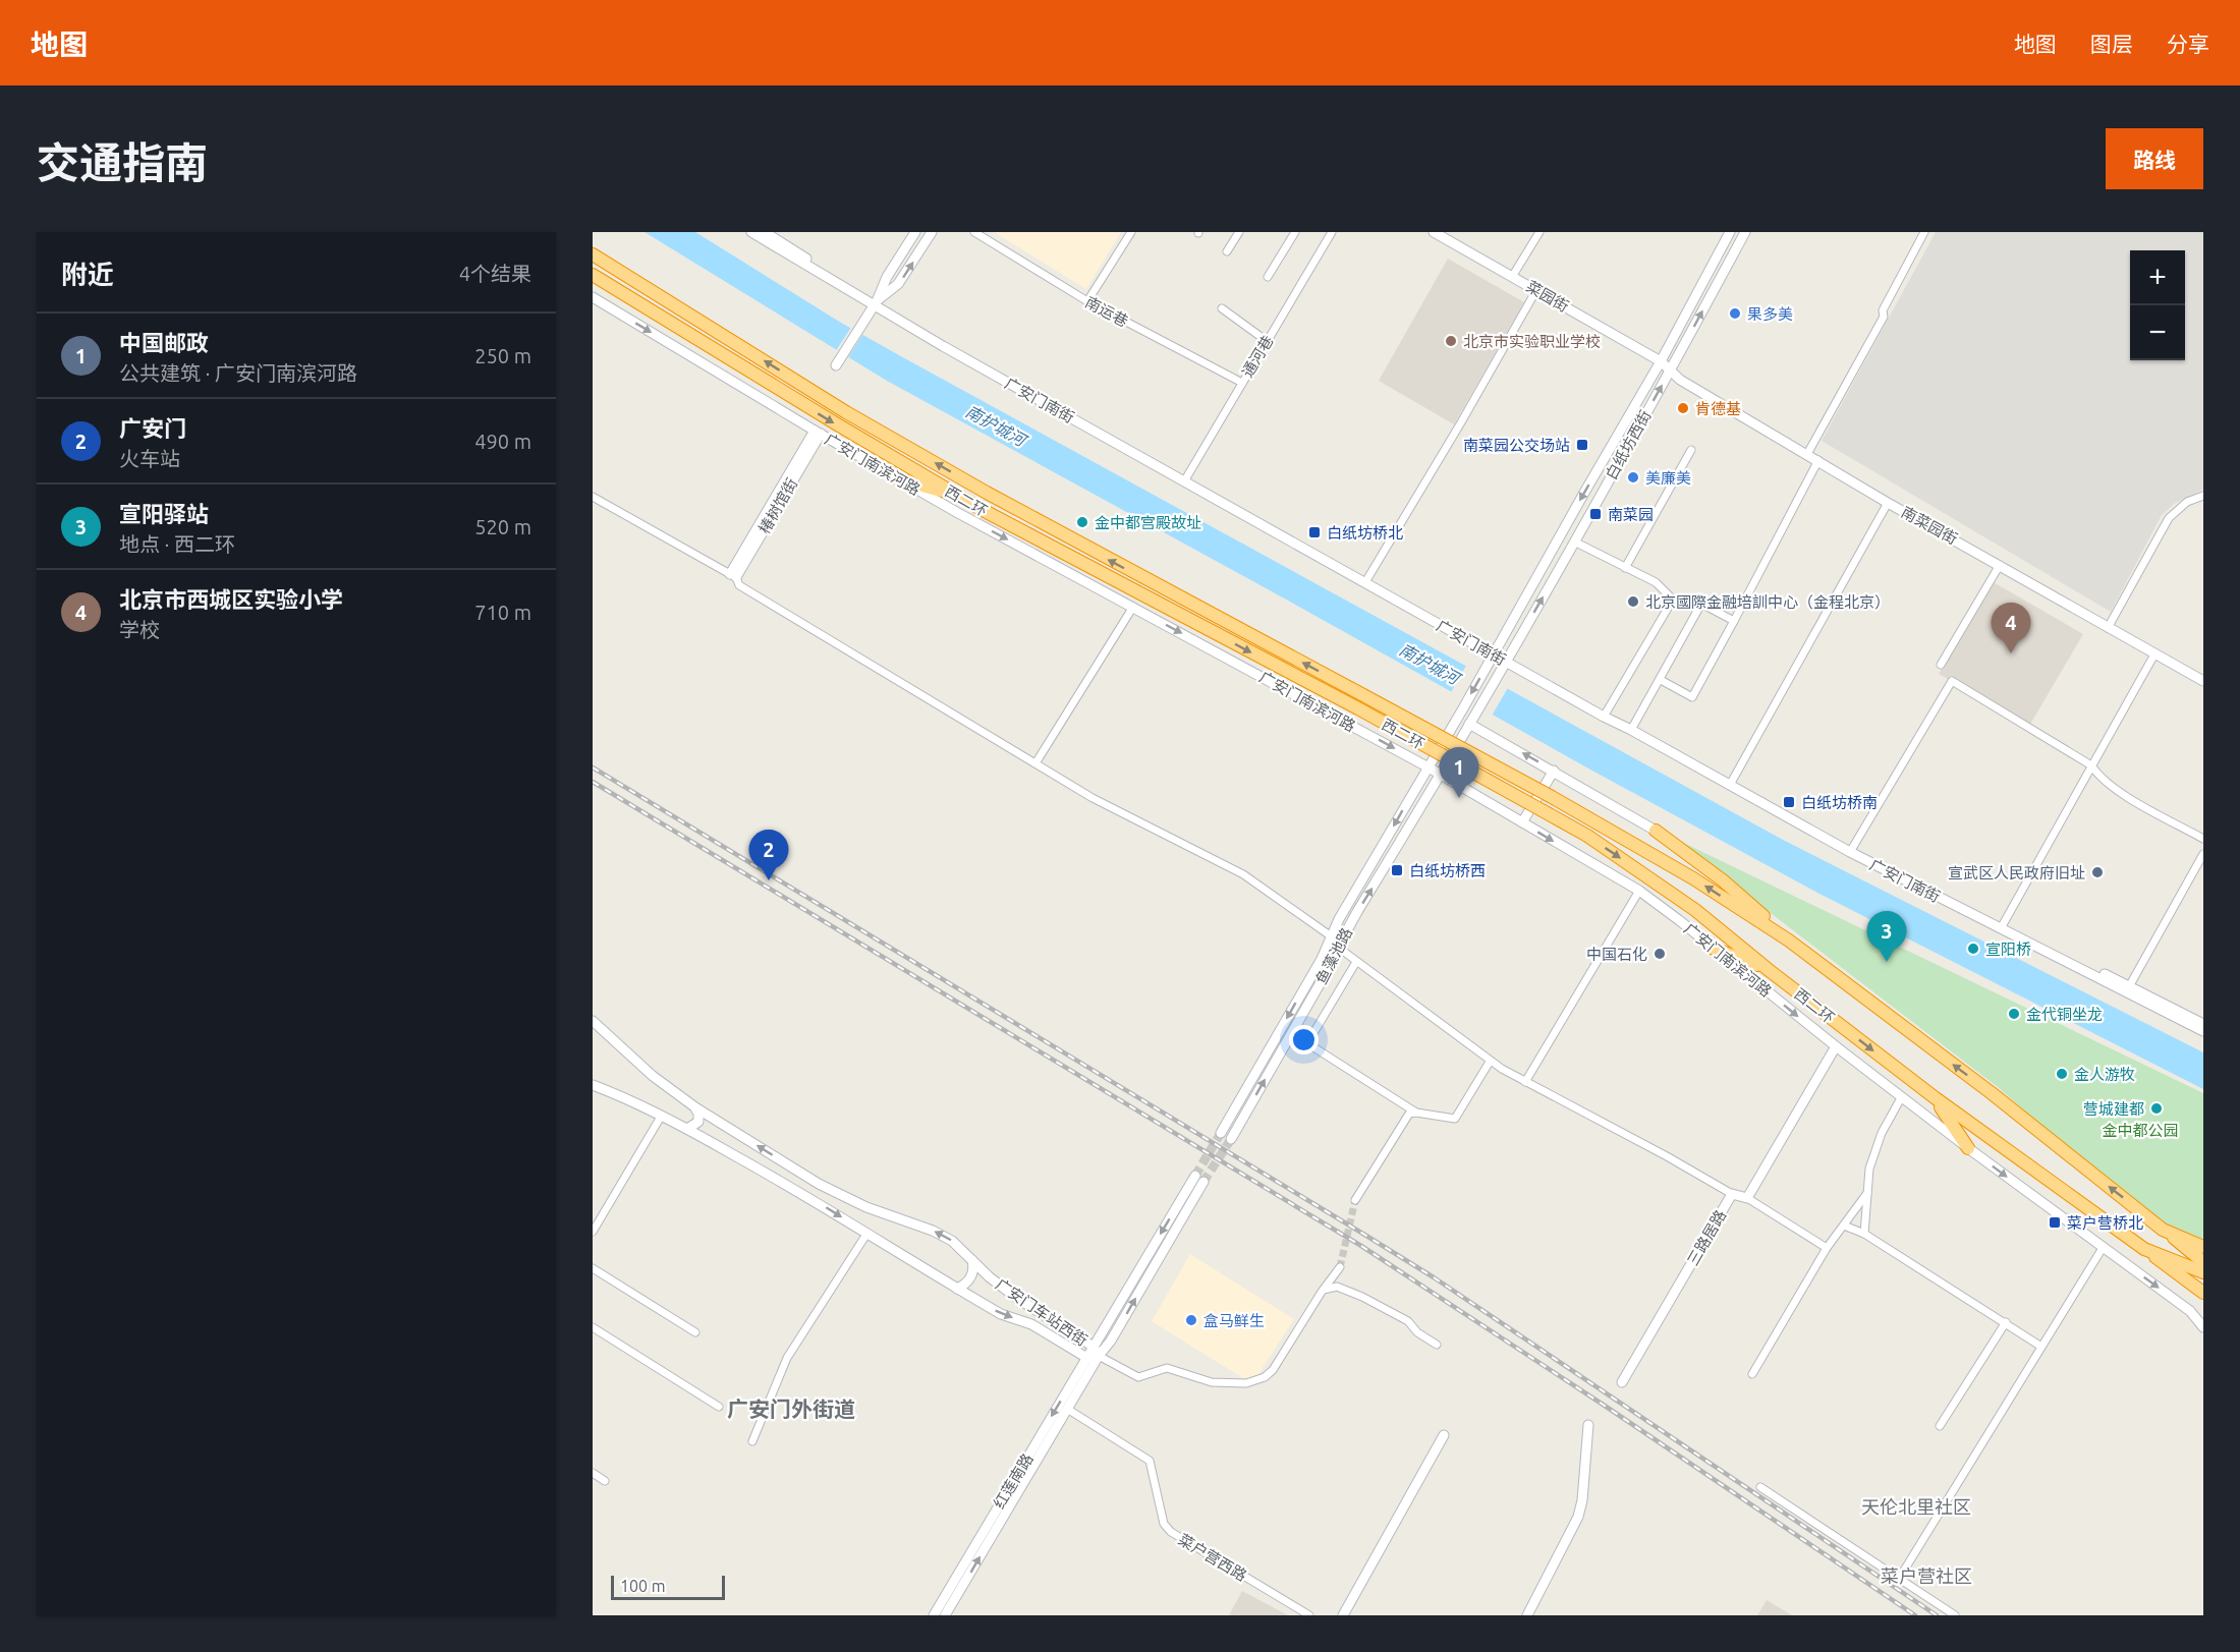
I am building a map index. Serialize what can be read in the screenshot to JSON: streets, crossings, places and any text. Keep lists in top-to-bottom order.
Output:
{
  "streets": {
    "highway": ["西二环"],
    "street": [
      "菜园街",
      "南运巷",
      "通河巷",
      "广安门南街",
      "白纸坊西街",
      "广安门南滨河路",
      "椿树馆街",
      "南菜园街",
      "鱼藻池路",
      "三路居路",
      "广安门车站西街",
      "红莲南路",
      "菜户营西路"
    ]
  },
  "crossings": [
    ["菜园街", "白纸坊西街"],
    ["菜园街", "南菜园街"],
    ["南运巷", "通河巷"],
    ["通河巷", "广安门南街"],
    ["广安门南街", "白纸坊西街"],
    ["白纸坊西街", "广安门南滨河路"],
    ["白纸坊西街", "南菜园街"],
    ["白纸坊西街", "鱼藻池路"],
    ["广安门南滨河路", "椿树馆街"],
    ["广安门南滨河路", "鱼藻池路"],
    ["广安门车站西街", "红莲南路"],
    ["红莲南路", "菜户营西路"]
  ],
  "one_way": ["广安门南滨河路"],
  "districts": ["广安门外街道", "天伦北里社区", "菜户营社区"],
  "water": ["南护城河"],
  "parks": ["金中都公园"],
  "places": {
    "other": [
      "果多美",
      "北京市实验职业学校",
      "肯德基",
      "美廉美",
      "金中都宫殿故址",
      "北京國際金融培訓中心（金程北京）",
      "宣武区人民政府旧址",
      "宣阳桥",
      "中国石化",
      "金代铜坐龙",
      "金人游牧",
      "营城建都",
      "盒马鲜生"
    ],
    "transit": [
      "南菜园公交场站",
      "南菜园",
      "白纸坊桥北",
      "白纸坊桥南",
      "白纸坊桥西",
      "菜户营桥北"
    ]
  },
  "scale_bar": "100 m",
  "page": {
    "header": "地图",
    "nav": ["地图", "图层", "分享"],
    "title": "交通指南",
    "buttons": "路线",
    "heading": ["附近", "4个结果"],
    "map_buttons": ["+", "−"],
    "list": [
      {
        "mark": "1",
        "name": "中国邮政",
        "note": "公共建筑 · 广安门南滨河路",
        "value": "250 m"
      },
      {
        "mark": "2",
        "name": "广安门",
        "note": "火车站",
        "value": "490 m"
      },
      {
        "mark": "3",
        "name": "宣阳驿站",
        "note": "地点 · 西二环",
        "value": "520 m"
      },
      {
        "mark": "4",
        "name": "北京市西城区实验小学",
        "note": "学校",
        "value": "710 m"
      }
    ],
    "pins": [
      "4",
      "1",
      "2",
      "3"
    ],
    "scale": "100 m"
  }
}
